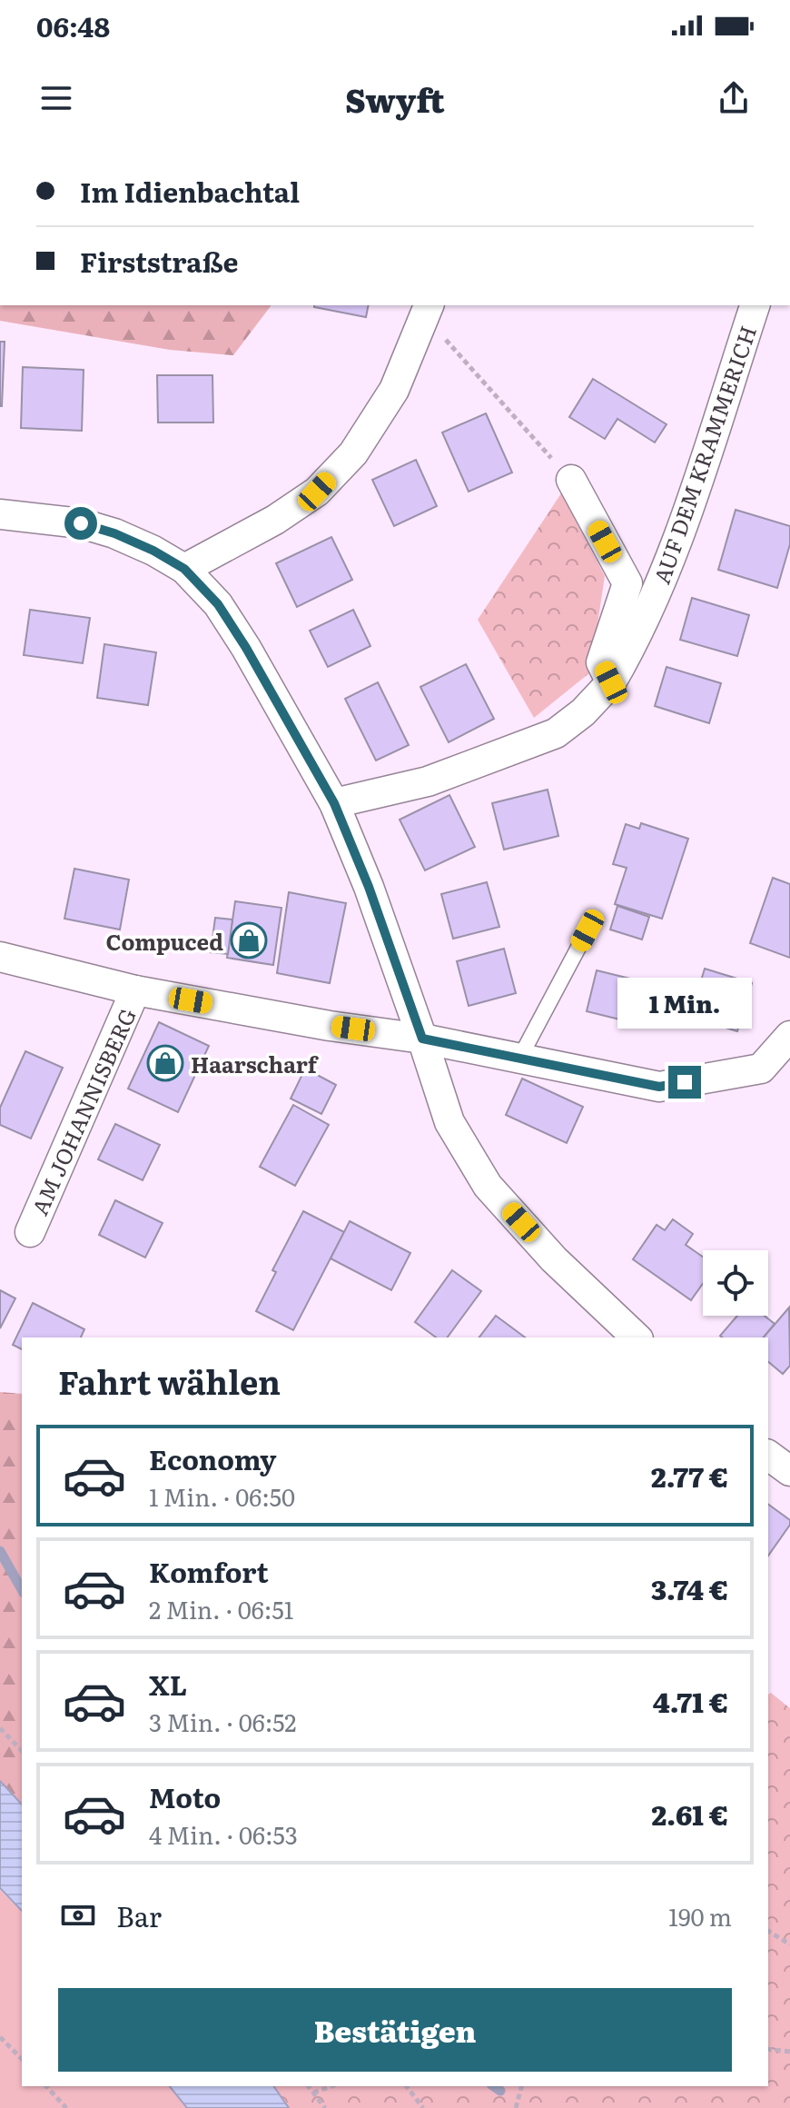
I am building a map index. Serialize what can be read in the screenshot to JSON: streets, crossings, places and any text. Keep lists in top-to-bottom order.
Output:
{
  "streets": {
    "street": ["AUF DEM KRAMMERICH", "AM JOHANNISBERG"]
  },
  "places": {
    "shop": ["Compuced", "Haarscharf"]
  },
  "page": {
    "status": "06:48",
    "header": "Swyft",
    "banner": ["Im Idienbachtal", "Firststraße"],
    "bubble": "1 Min.",
    "heading": "Fahrt wählen",
    "list": [
      {
        "name": "Economy",
        "note": "1 Min. · 06:50",
        "value": "2.77 €"
      },
      {
        "name": "Komfort",
        "note": "2 Min. · 06:51",
        "value": "3.74 €"
      },
      {
        "name": "XL",
        "note": "3 Min. · 06:52",
        "value": "4.71 €"
      },
      {
        "name": "Moto",
        "note": "4 Min. · 06:53",
        "value": "2.61 €"
      }
    ],
    "pay": ["Bar", "190 m"],
    "buttons": "Bestätigen"
  }
}
